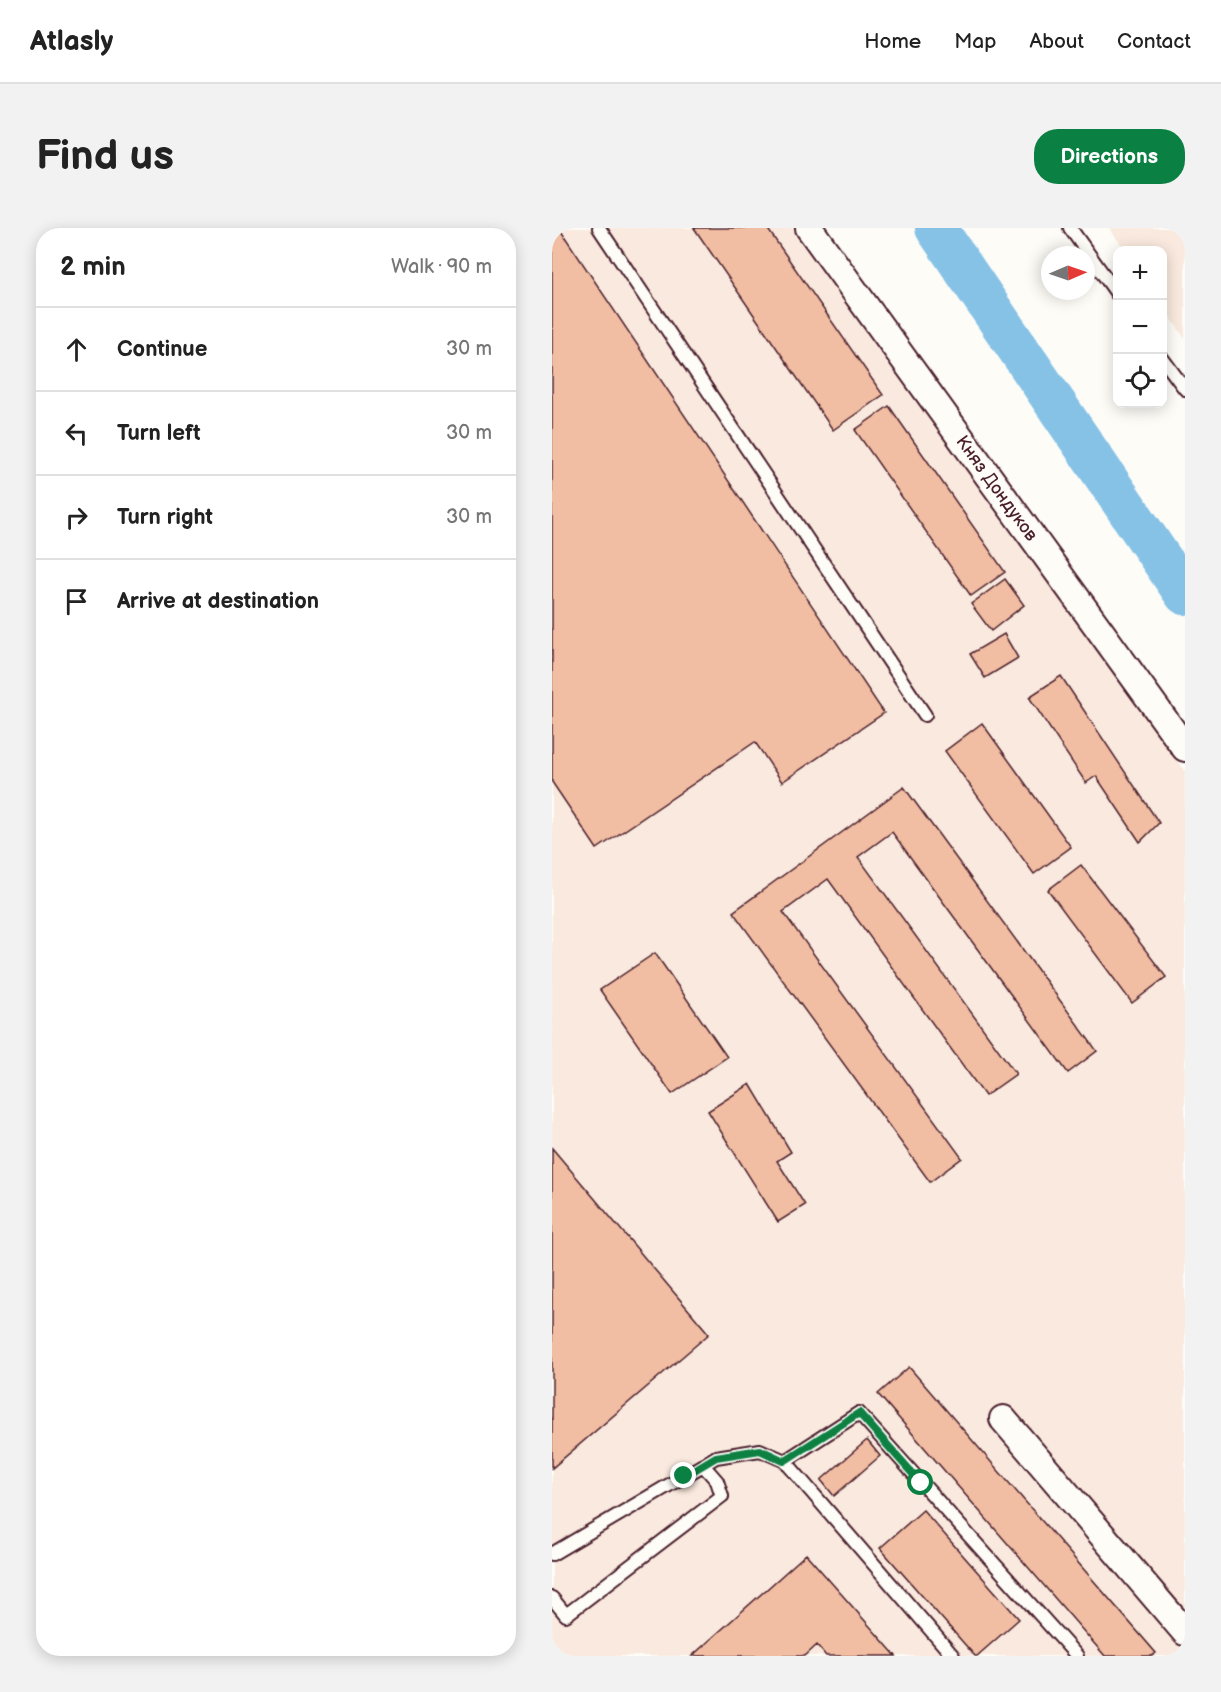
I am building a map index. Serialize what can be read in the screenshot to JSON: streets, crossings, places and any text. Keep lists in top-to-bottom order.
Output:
{
  "streets": {
    "street": ["Княз Дондуков"]
  },
  "north": "right",
  "page": {
    "header": "Atlasly",
    "nav": [
      "Home",
      "Map",
      "About",
      "Contact"
    ],
    "buttons": "Directions",
    "title": "Find us",
    "heading": ["2 min", "Walk · 90 m"],
    "map_buttons": ["+", "−"],
    "list": [
      ["Continue", "30 m"],
      ["Turn left", "30 m"],
      ["Turn right", "30 m"],
      "Arrive at destination"
    ]
  }
}
